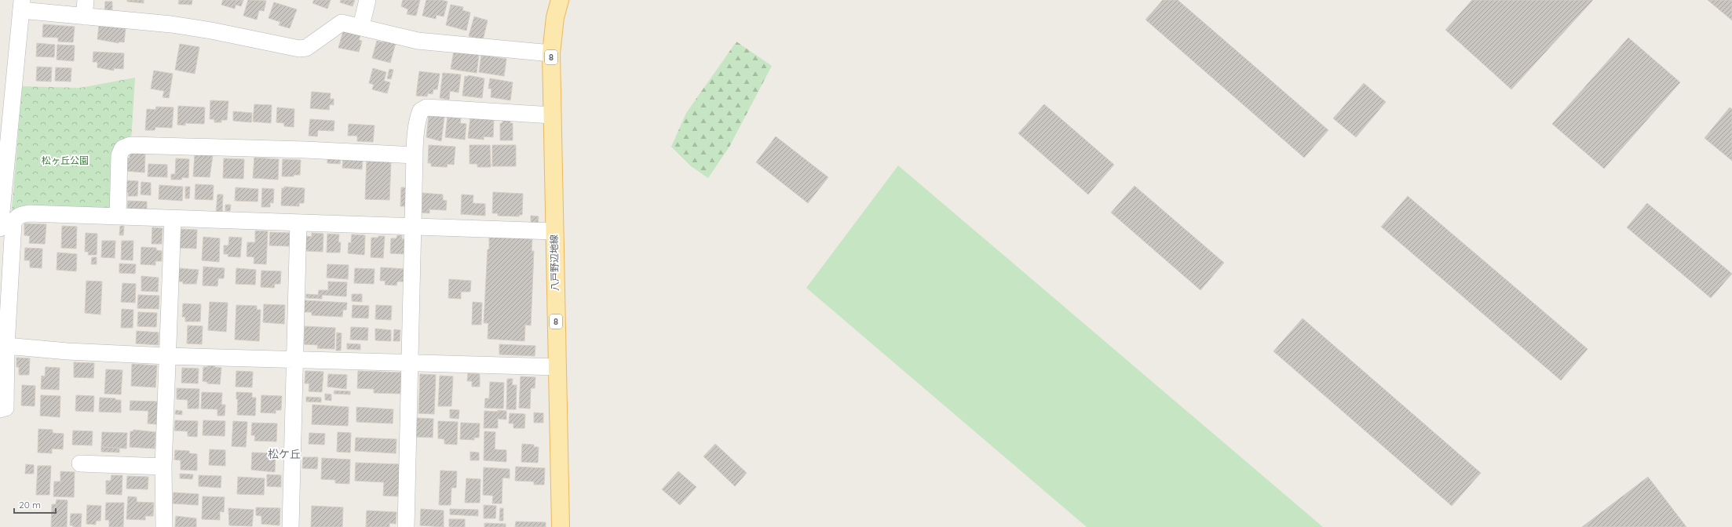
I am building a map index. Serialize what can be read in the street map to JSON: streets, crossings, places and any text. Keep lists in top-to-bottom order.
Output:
{
  "streets": {
    "main road": ["8", "八戸野辺地線"]
  },
  "districts": ["松ケ丘"],
  "parks": ["松ヶ丘公園"],
  "scale_bar": "20 m"
}
